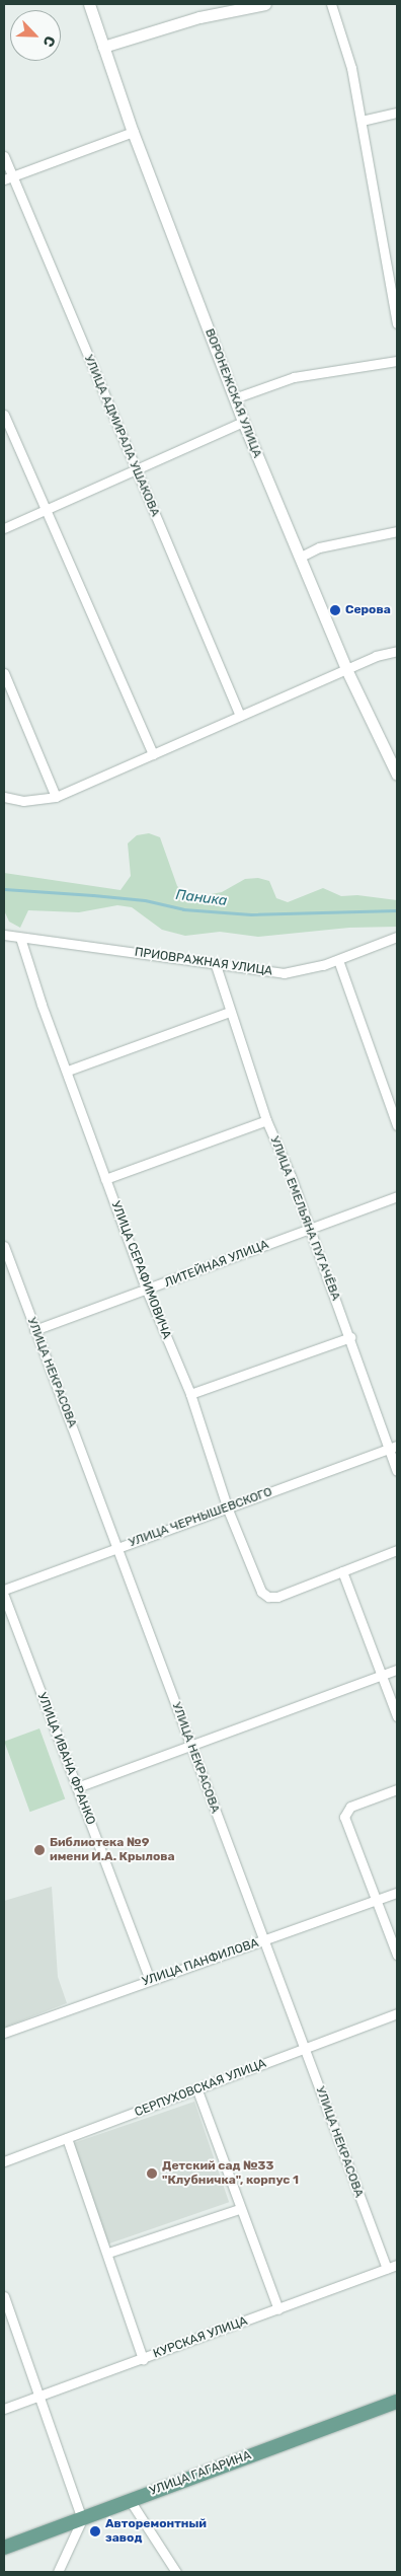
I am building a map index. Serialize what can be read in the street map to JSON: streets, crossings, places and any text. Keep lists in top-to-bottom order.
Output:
{
  "streets": {
    "main road": ["УЛИЦА ГАГАРИНА"],
    "street": [
      "ВОРОНЕЖСКАЯ УЛИЦА",
      "УЛИЦА АДМИРАЛА УШАКОВА",
      "ПРИОВРАЖНАЯ УЛИЦА",
      "УЛИЦА ЕМЕЛЬЯНА ПУГАЧЁВА",
      "ЛИТЕЙНАЯ УЛИЦА",
      "УЛИЦА СЕРАФИМОВИЧА",
      "УЛИЦА НЕКРАСОВА",
      "УЛИЦА ЧЕРНЫШЕВСКОГО",
      "УЛИЦА ИВАНА ФРАНКО",
      "УЛИЦА ПАНФИЛОВА",
      "СЕРПУХОВСКАЯ УЛИЦА",
      "КУРСКАЯ УЛИЦА"
    ]
  },
  "crossings": [
    ["ПРИОВРАЖНАЯ УЛИЦА", "УЛИЦА ЕМЕЛЬЯНА ПУГАЧЁВА"],
    ["ПРИОВРАЖНАЯ УЛИЦА", "УЛИЦА СЕРАФИМОВИЧА"],
    ["УЛИЦА ЕМЕЛЬЯНА ПУГАЧЁВА", "ЛИТЕЙНАЯ УЛИЦА"],
    ["УЛИЦА ЕМЕЛЬЯНА ПУГАЧЁВА", "УЛИЦА ЧЕРНЫШЕВСКОГО"],
    ["ЛИТЕЙНАЯ УЛИЦА", "УЛИЦА СЕРАФИМОВИЧА"],
    ["ЛИТЕЙНАЯ УЛИЦА", "УЛИЦА НЕКРАСОВА"],
    ["УЛИЦА СЕРАФИМОВИЧА", "УЛИЦА ЧЕРНЫШЕВСКОГО"],
    ["УЛИЦА НЕКРАСОВА", "УЛИЦА ЧЕРНЫШЕВСКОГО"],
    ["УЛИЦА НЕКРАСОВА", "УЛИЦА ПАНФИЛОВА"],
    ["УЛИЦА НЕКРАСОВА", "СЕРПУХОВСКАЯ УЛИЦА"],
    ["УЛИЦА НЕКРАСОВА", "КУРСКАЯ УЛИЦА"],
    ["УЛИЦА ИВАНА ФРАНКО", "УЛИЦА ПАНФИЛОВА"]
  ],
  "water": ["Паника"],
  "places": [
    "Серова",
    "Библиотека №9 имени И.А. Крылова",
    "Детский сад №33 \"Клубничка\", корпус 1",
    "Авторемонтный завод"
  ],
  "north": "bottom right"
}
